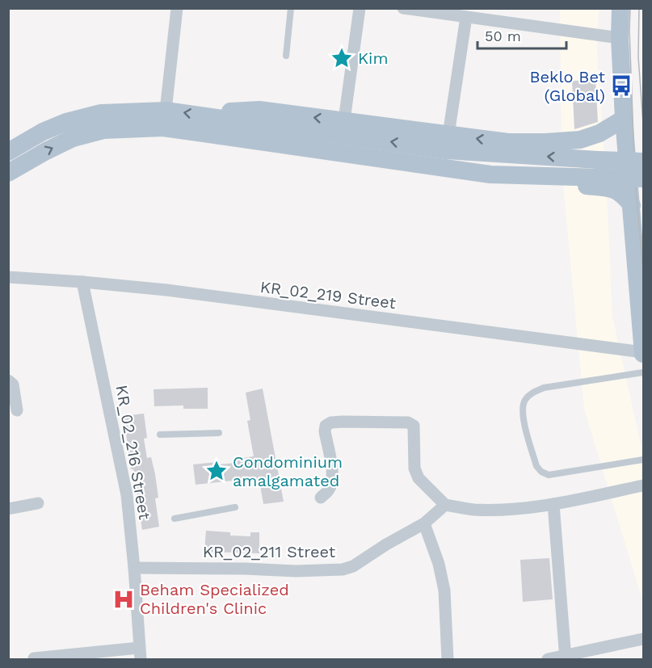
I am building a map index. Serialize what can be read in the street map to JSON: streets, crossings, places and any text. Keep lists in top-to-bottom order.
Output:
{
  "streets": {
    "street": ["KR_02_219 Street", "KR_02_216 Street", "KR_02_211 Street"]
  },
  "crossings": [
    ["KR_02_219 Street", "KR_02_216 Street"],
    ["KR_02_216 Street", "KR_02_211 Street"]
  ],
  "places": {
    "place": ["Kim", "Condominium amalgamated"],
    "bus stop": ["Beklo Bet (Global)"],
    "hospital": ["Beham Specialized Children's Clinic"]
  },
  "scale_bar": "50 m"
}
